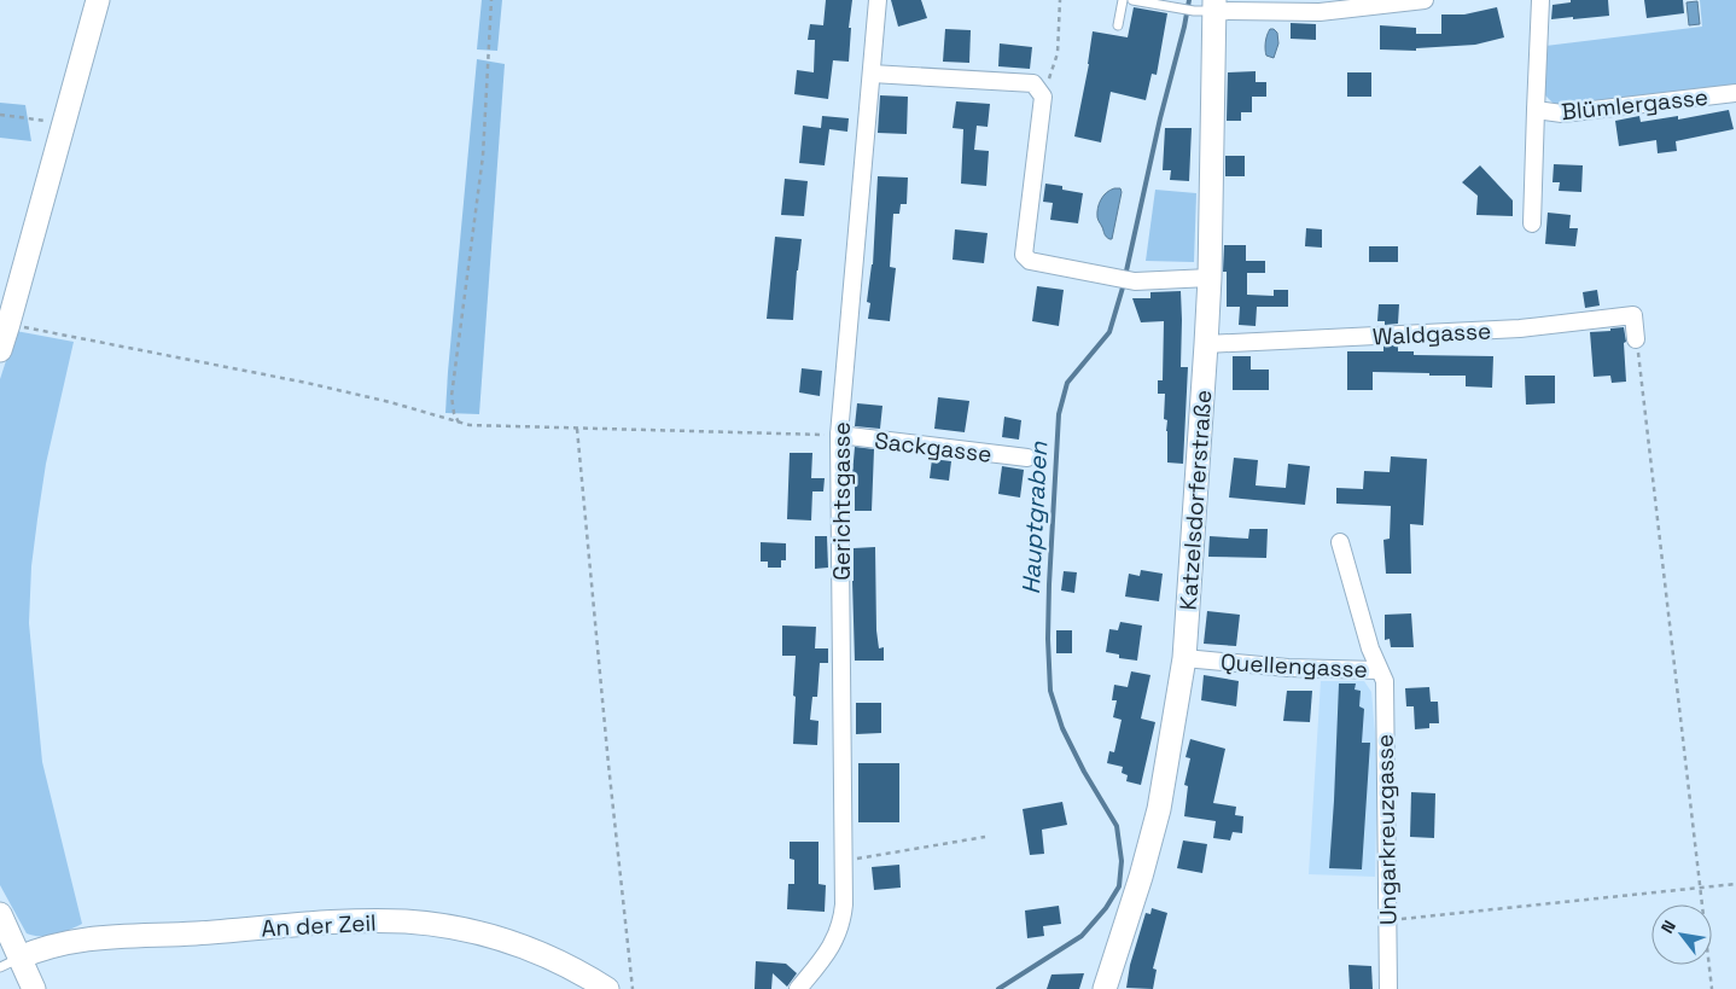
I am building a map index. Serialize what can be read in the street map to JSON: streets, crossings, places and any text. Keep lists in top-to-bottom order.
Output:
{
  "streets": {
    "street": [
      "Blümlergasse",
      "Waldgasse",
      "Sackgasse",
      "Katzelsdorferstraße",
      "Gerichtsgasse",
      "Quellengasse",
      "Ungarkreuzgasse",
      "An der Zeil"
    ]
  },
  "crossings": [
    ["Waldgasse", "Katzelsdorferstraße"],
    ["Sackgasse", "Gerichtsgasse"],
    ["Katzelsdorferstraße", "Quellengasse"],
    ["Quellengasse", "Ungarkreuzgasse"]
  ],
  "water": ["Hauptgraben"],
  "north": "top left"
}
